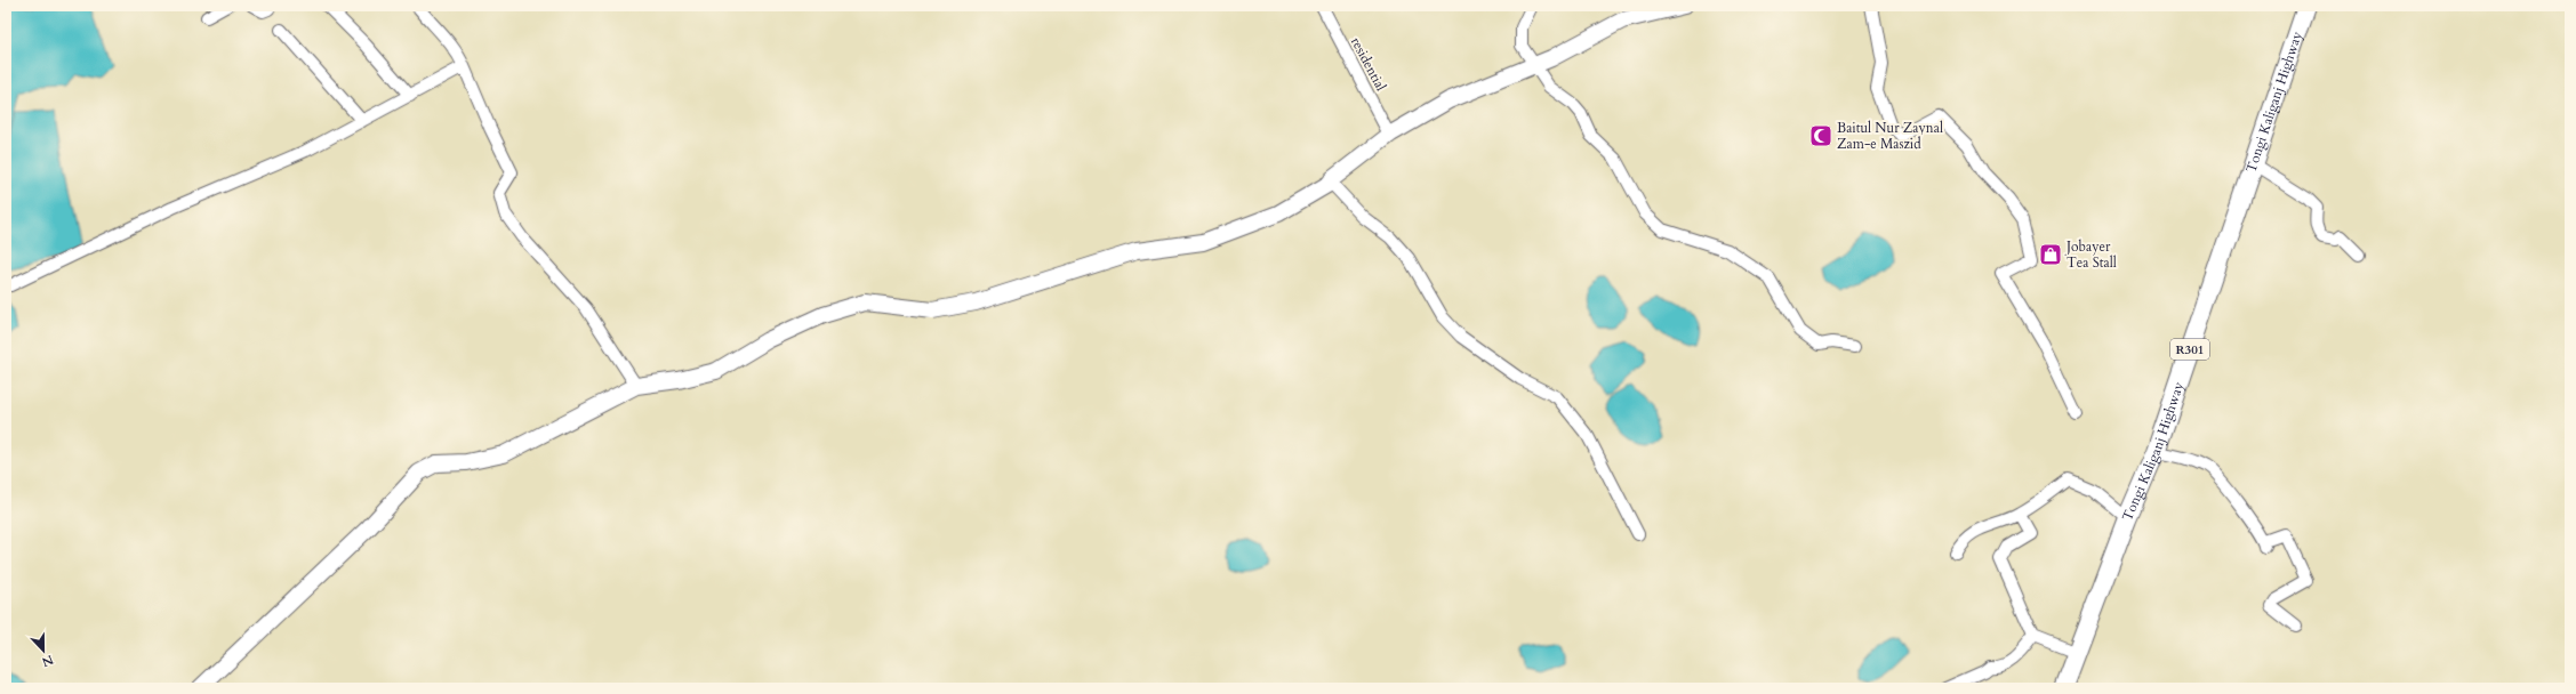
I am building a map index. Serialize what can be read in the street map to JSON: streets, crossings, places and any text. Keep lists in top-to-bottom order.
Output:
{
  "streets": {
    "main road": ["Tongi Kaliganj Highway", "R301"],
    "street": ["residential"]
  },
  "places": {
    "mosque": ["Baitul Nur Zaynal Zam-e Maszid"],
    "shop": ["Jobayer Tea Stall"]
  },
  "north": "bottom"
}
